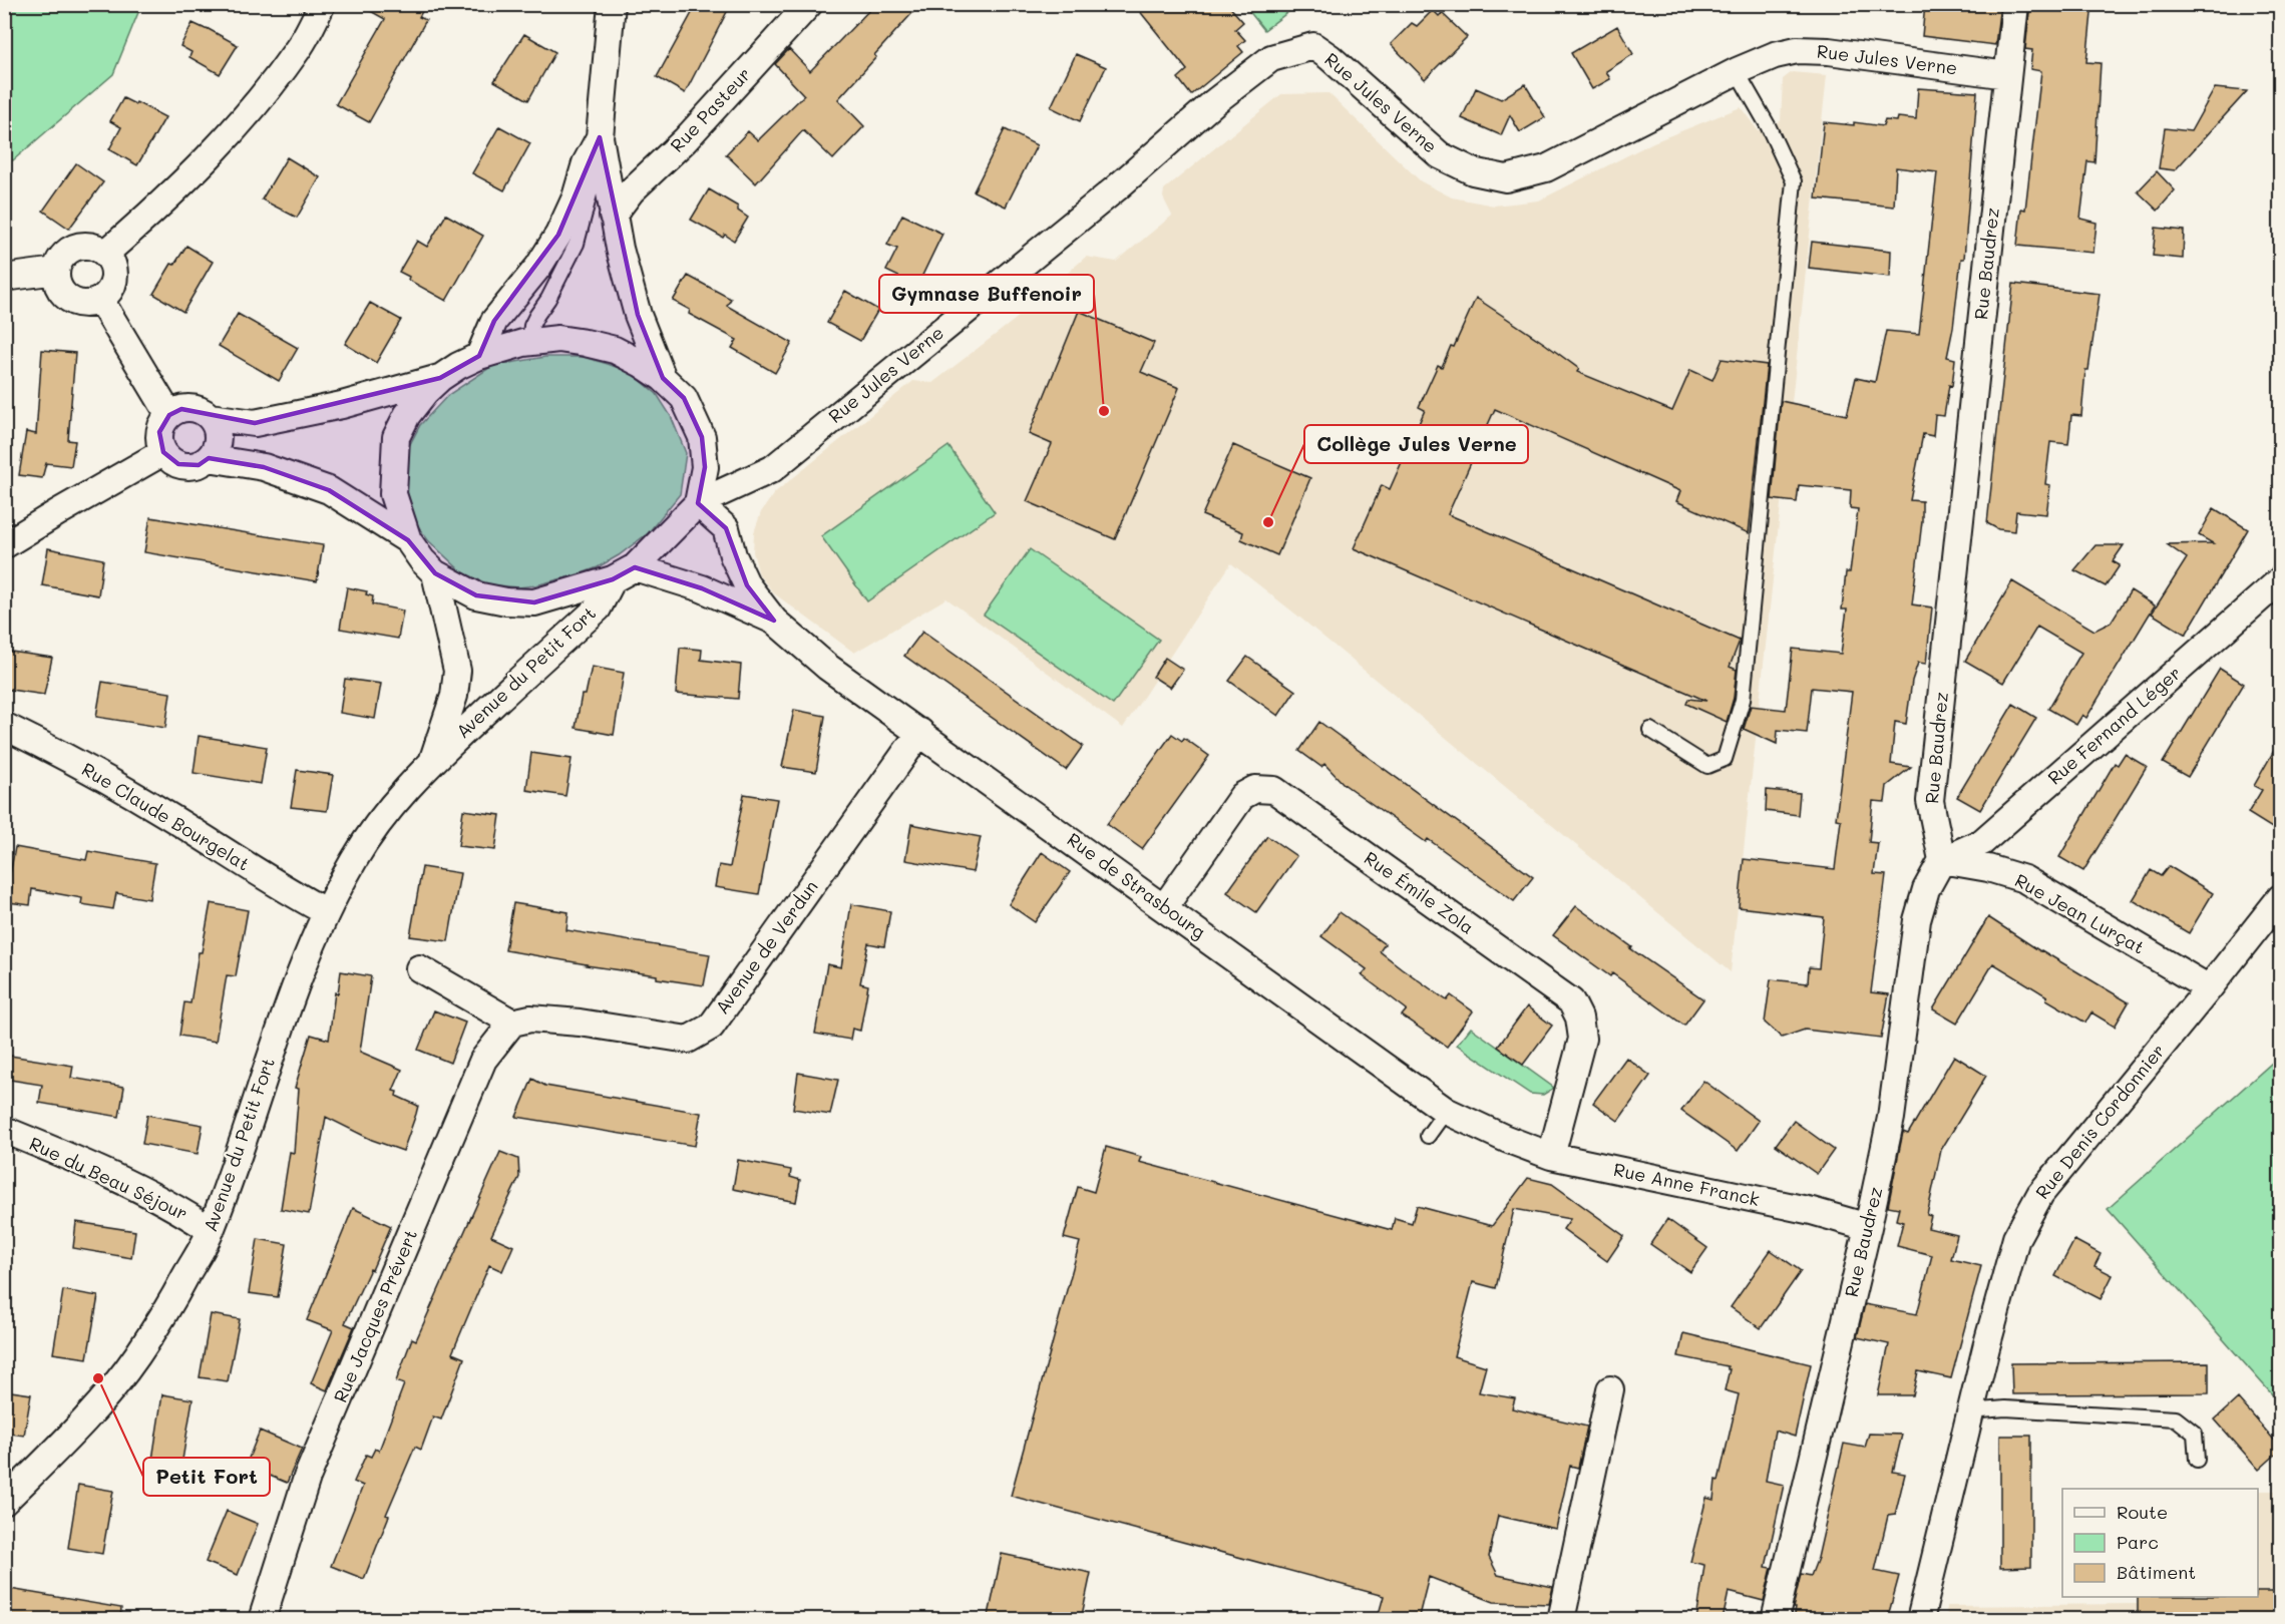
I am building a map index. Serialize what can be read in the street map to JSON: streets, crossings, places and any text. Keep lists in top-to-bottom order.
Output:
{
  "streets": {
    "street": [
      "Rue Jules Verne",
      "Rue Pasteur",
      "Rue Baudrez",
      "Avenue du Petit Fort",
      "Rue Fernand Léger",
      "Rue Claude Bourgelat",
      "Rue de Strasbourg",
      "Rue Émile Zola",
      "Rue Jean Lurçat",
      "Avenue de Verdun",
      "Rue Denis Cordonnier",
      "Rue du Beau Séjour",
      "Rue Anne Franck",
      "Rue Jacques Prévert"
    ]
  },
  "crossings": [
    ["Rue Jules Verne", "Rue Baudrez"],
    ["Rue Baudrez", "Rue Fernand Léger"],
    ["Rue Baudrez", "Rue Jean Lurçat"],
    ["Rue Baudrez", "Rue Anne Franck"],
    ["Avenue du Petit Fort", "Rue Claude Bourgelat"],
    ["Avenue du Petit Fort", "Rue du Beau Séjour"],
    ["Rue Fernand Léger", "Rue Jean Lurçat"],
    ["Rue de Strasbourg", "Rue Émile Zola"],
    ["Rue de Strasbourg", "Avenue de Verdun"],
    ["Rue de Strasbourg", "Rue Anne Franck"],
    ["Rue Émile Zola", "Rue Anne Franck"],
    ["Rue Jean Lurçat", "Rue Denis Cordonnier"],
    ["Avenue de Verdun", "Rue Jacques Prévert"]
  ],
  "places": ["Gymnase Buffenoir", "Collège Jules Verne", "Petit Fort"],
  "legend": ["Route", "Parc", "Bâtiment"]
}
